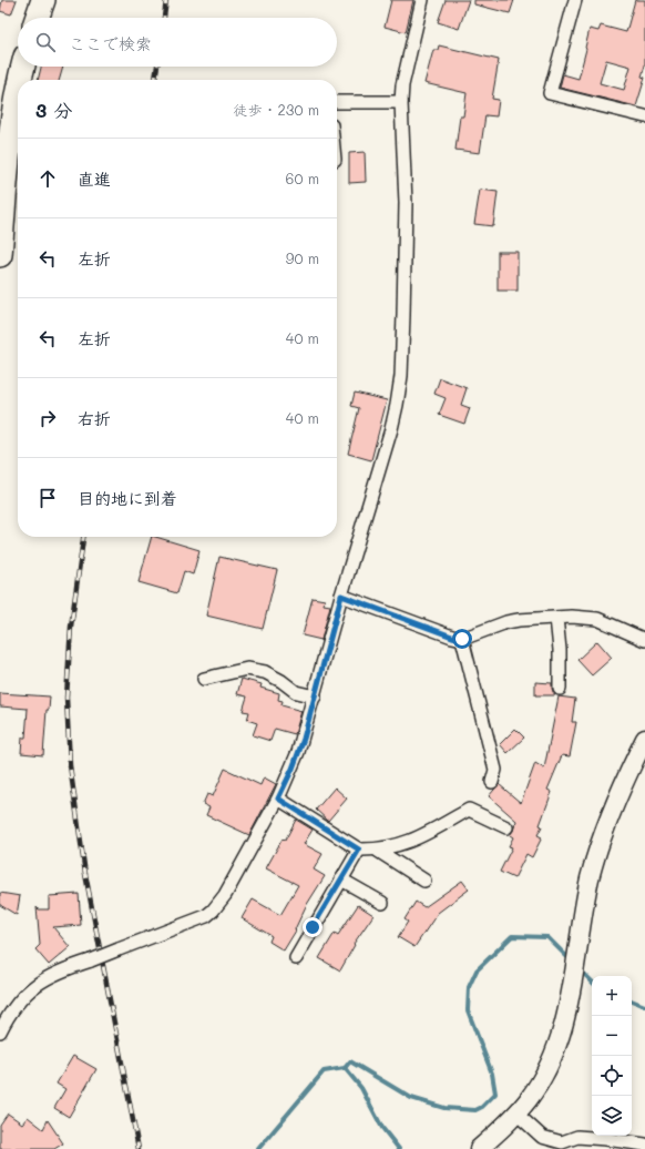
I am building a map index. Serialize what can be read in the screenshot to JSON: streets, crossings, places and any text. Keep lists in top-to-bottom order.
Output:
{
  "page": {
    "search": "ここで検索",
    "heading": ["3 分", "徒歩 · 230 m"],
    "list": [
      ["直進", "60 m"],
      ["左折", "90 m"],
      ["左折", "40 m"],
      ["右折", "40 m"],
      "目的地に到着"
    ],
    "map_buttons": ["+", "−"]
  }
}
